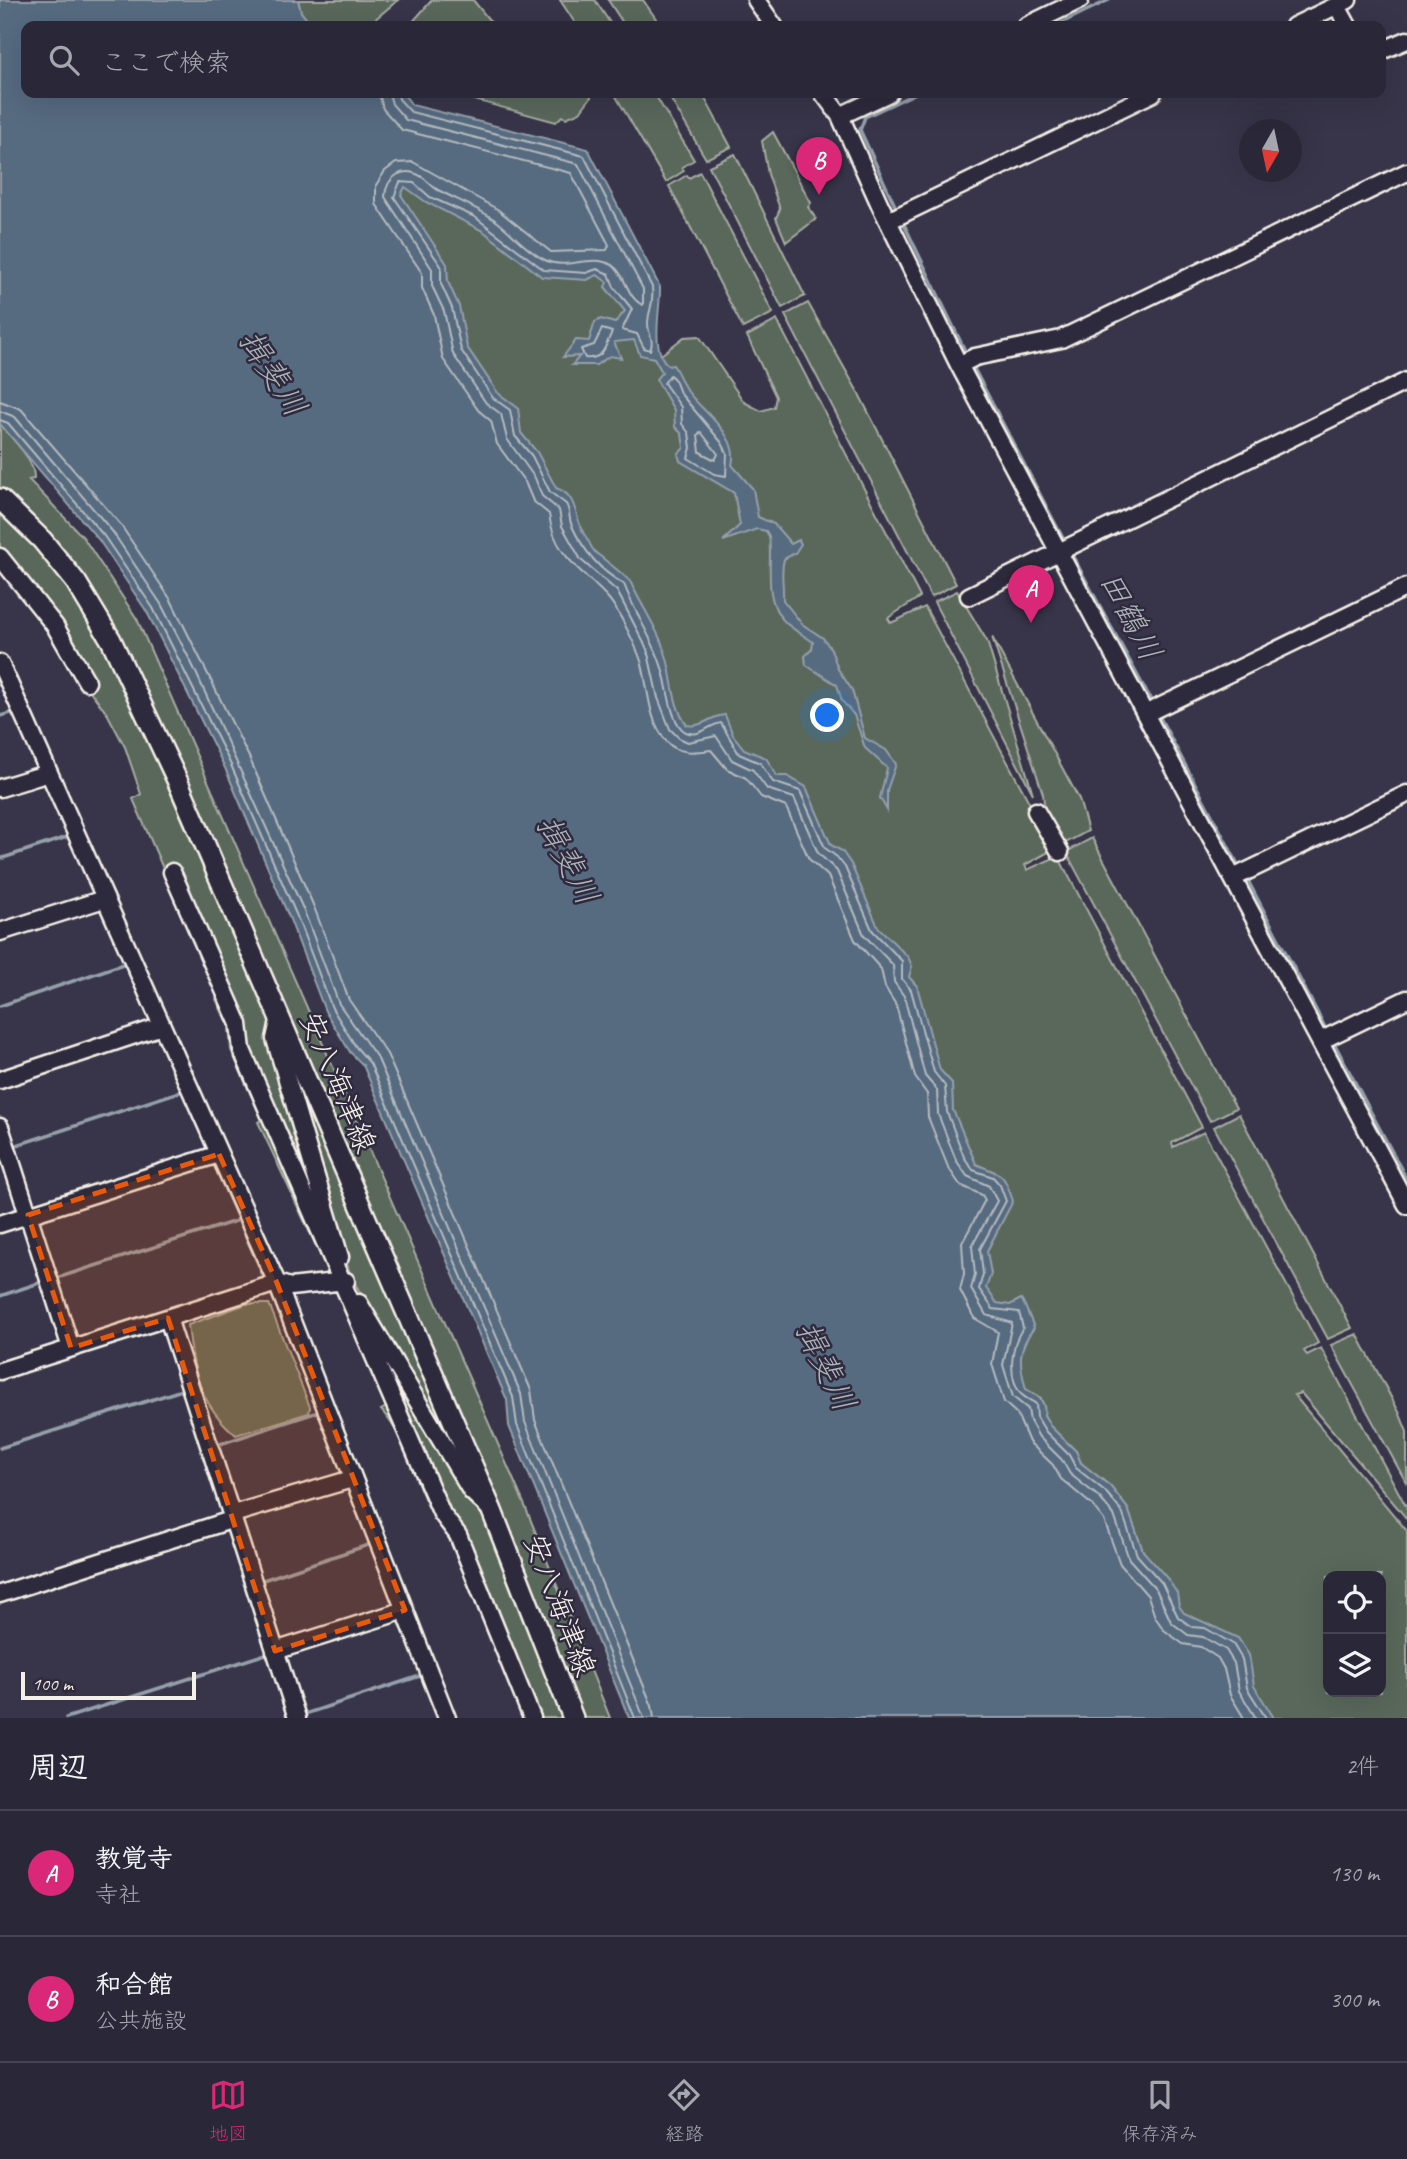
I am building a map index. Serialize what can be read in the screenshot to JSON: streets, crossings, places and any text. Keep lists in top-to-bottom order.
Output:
{
  "streets": {
    "main road": ["安八海津線"]
  },
  "water": ["揖斐川", "田鶴川"],
  "scale_bar": "100 m",
  "north": "bottom",
  "page": {
    "search": "ここで検索",
    "pins": ["B", "A"],
    "scale": "100 m",
    "heading": ["周辺", "2件"],
    "list": [
      {
        "mark": "A",
        "name": "教覚寺",
        "note": "寺社",
        "value": "130 m"
      },
      {
        "mark": "B",
        "name": "和合館",
        "note": "公共施設",
        "value": "300 m"
      }
    ],
    "nav": ["地図", "経路", "保存済み"]
  }
}
